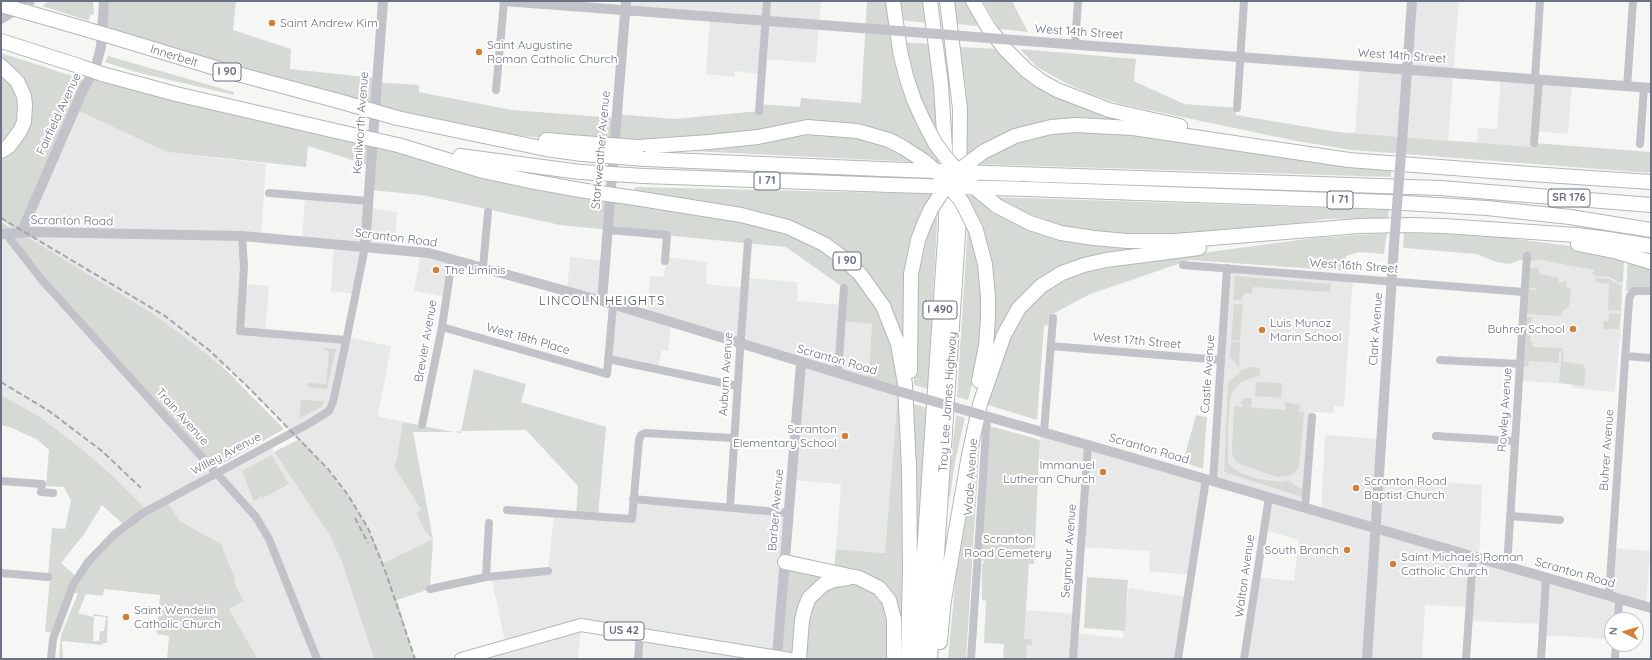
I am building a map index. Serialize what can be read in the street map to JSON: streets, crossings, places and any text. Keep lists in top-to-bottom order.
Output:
{
  "streets": {
    "highway": [
      "Innerbelt",
      "I 90",
      "I 71",
      "SR 176",
      "I 490",
      "Troy Lee James Highway"
    ],
    "main road": ["US 42"],
    "street": [
      "West 14th Street",
      "Fairfield Avenue",
      "Kenilworth Avenue",
      "Starkweather Avenue",
      "Scranton Road",
      "West 16th Street",
      "Clark Avenue",
      "West 18th Place",
      "Brevier Avenue",
      "West 17th Street",
      "Auburn Avenue",
      "Castle Avenue",
      "Rowley Avenue",
      "Train Avenue",
      "Buhrer Avenue",
      "Willey Avenue",
      "Wade Avenue",
      "Barber Avenue",
      "Seymour Avenue",
      "Walton Avenue"
    ]
  },
  "crossings": [
    ["West 14th Street", "Starkweather Avenue"],
    ["West 14th Street", "Clark Avenue"],
    ["Innerbelt", "I 90"],
    ["Innerbelt", "I 71"],
    ["I 90", "I 71"],
    ["Fairfield Avenue", "Scranton Road"],
    ["Kenilworth Avenue", "Scranton Road"],
    ["Kenilworth Avenue", "Willey Avenue"],
    ["Starkweather Avenue", "Scranton Road"],
    ["I 71", "SR 176"],
    ["Scranton Road", "Clark Avenue"],
    ["Scranton Road", "Brevier Avenue"],
    ["Scranton Road", "Auburn Avenue"],
    ["Scranton Road", "Castle Avenue"],
    ["Scranton Road", "Rowley Avenue"],
    ["Scranton Road", "Train Avenue"],
    ["Scranton Road", "Buhrer Avenue"],
    ["Scranton Road", "Willey Avenue"],
    ["Scranton Road", "Wade Avenue"],
    ["Scranton Road", "Barber Avenue"],
    ["Scranton Road", "Seymour Avenue"],
    ["Scranton Road", "Walton Avenue"],
    ["West 16th Street", "Clark Avenue"],
    ["West 16th Street", "Castle Avenue"],
    ["West 16th Street", "Rowley Avenue"],
    ["West 18th Place", "Brevier Avenue"],
    ["West 17th Street", "Castle Avenue"],
    ["Train Avenue", "Willey Avenue"],
    ["Barber Avenue", "US 42"]
  ],
  "districts": ["LINCOLN HEIGHTS"],
  "parks": ["Scranton Road Cemetery"],
  "places": [
    "Saint Andrew Kim",
    "Saint Augustine Roman Catholic Church",
    "The Liminis",
    "Buhrer School",
    "Luis Munoz Marin School",
    "Scranton Elementary School",
    "Immanuel Lutheran Church",
    "Scranton Road Baptist Church",
    "South Branch",
    "Saint Michaels Roman Catholic Church",
    "Saint Wendelin Catholic Church"
  ],
  "north": "left"
}
